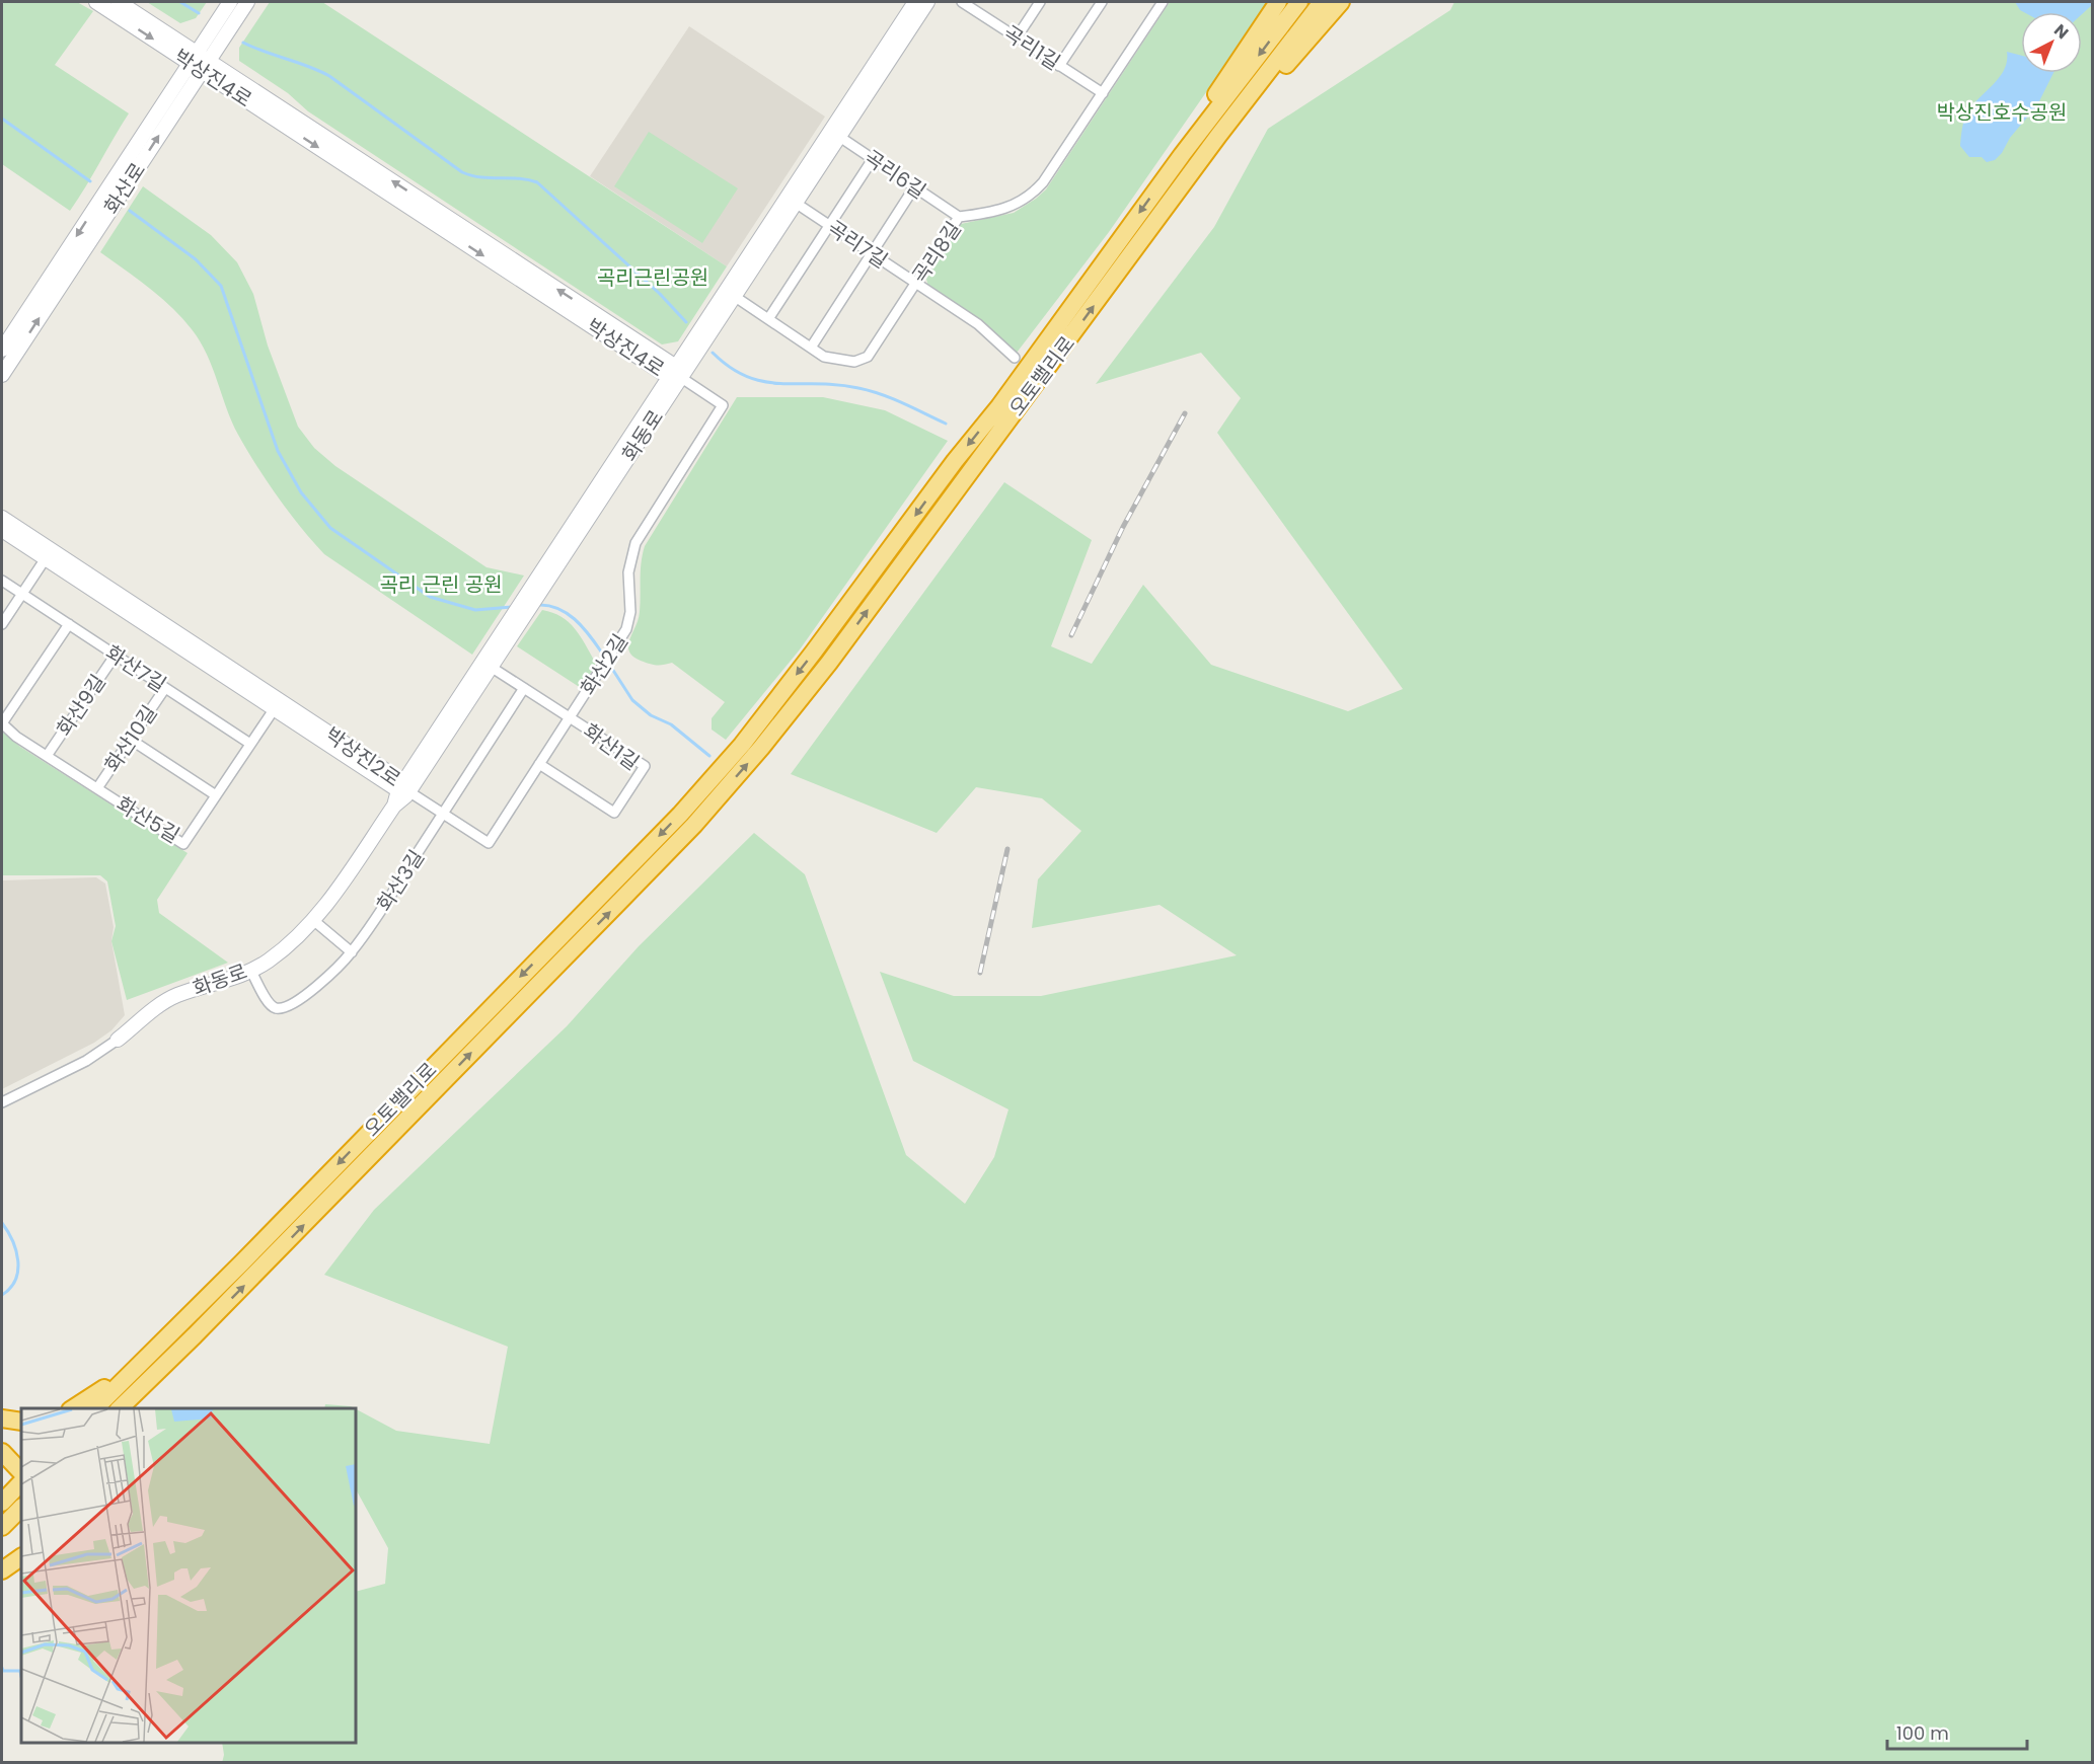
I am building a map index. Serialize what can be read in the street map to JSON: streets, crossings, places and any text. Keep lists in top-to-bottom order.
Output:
{
  "streets": {
    "highway": ["오토밸리로"],
    "street": [
      "곡리1길",
      "박상진4로",
      "곡리6길",
      "화산로",
      "곡리7길",
      "곡리8길",
      "화동로",
      "화산2길",
      "화산7길",
      "화산9길",
      "화산10길",
      "화산1길",
      "박상진2로",
      "화산5길",
      "화산3길"
    ]
  },
  "crossings": [
    ["곡리1길", "곡리8길"],
    ["박상진4로", "화산로"],
    ["박상진4로", "화동로"],
    ["박상진4로", "화산2길"],
    ["곡리6길", "곡리8길"],
    ["곡리6길", "화동로"],
    ["곡리7길", "곡리8길"],
    ["곡리7길", "화동로"],
    ["곡리8길", "화동로"],
    ["화동로", "화산2길"],
    ["화동로", "화산1길"],
    ["화동로", "박상진2로"],
    ["화동로", "화산3길"],
    ["화산2길", "화산1길"],
    ["화산2길", "박상진2로"],
    ["화산2길", "화산3길"],
    ["화산7길", "화산9길"],
    ["화산7길", "화산10길"],
    ["화산7길", "화산5길"],
    ["화산9길", "화산5길"],
    ["화산10길", "화산5길"],
    ["화산1길", "화산3길"],
    ["박상진2로", "화산5길"]
  ],
  "parks": ["박상진호수공원", "곡리근린공원", "곡리 근린 공원"],
  "scale_bar": "100 m",
  "north": "top right"
}
